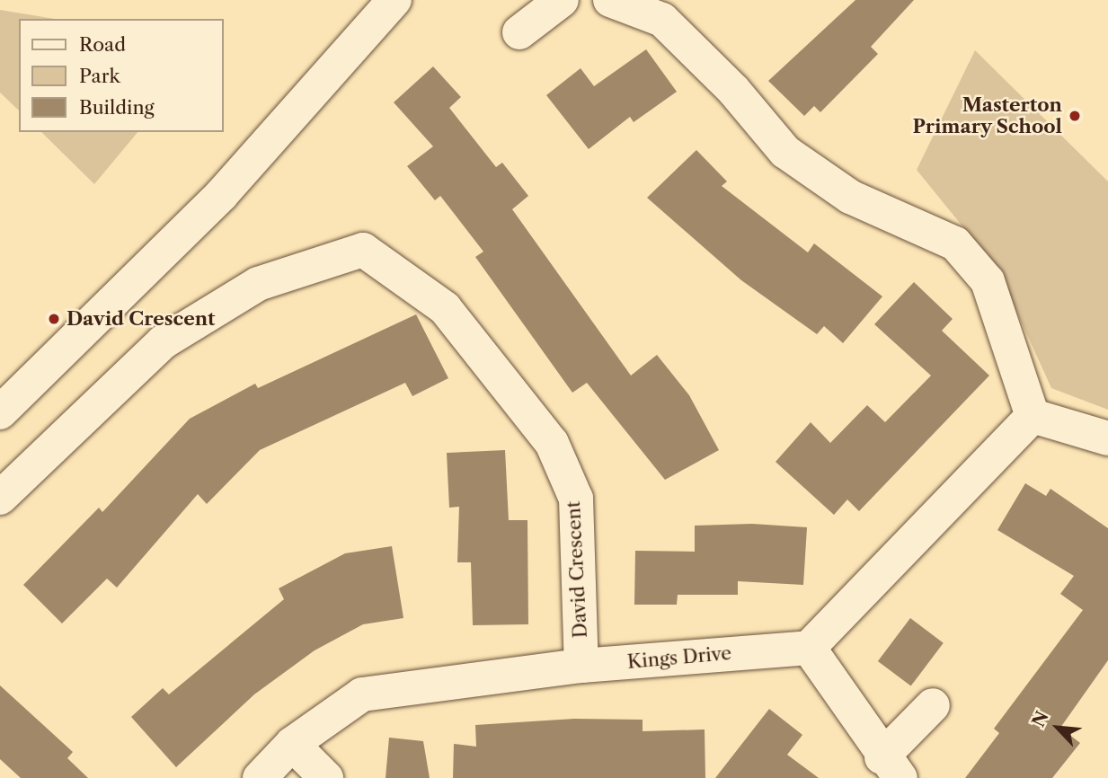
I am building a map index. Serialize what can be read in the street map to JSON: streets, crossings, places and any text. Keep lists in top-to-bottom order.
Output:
{
  "streets": {
    "street": ["David Crescent", "Kings Drive"]
  },
  "crossings": [
    ["David Crescent", "Kings Drive"]
  ],
  "places": ["Masterton Primary School", "David Crescent"],
  "legend": ["Road", "Park", "Building"],
  "north": "top left"
}
